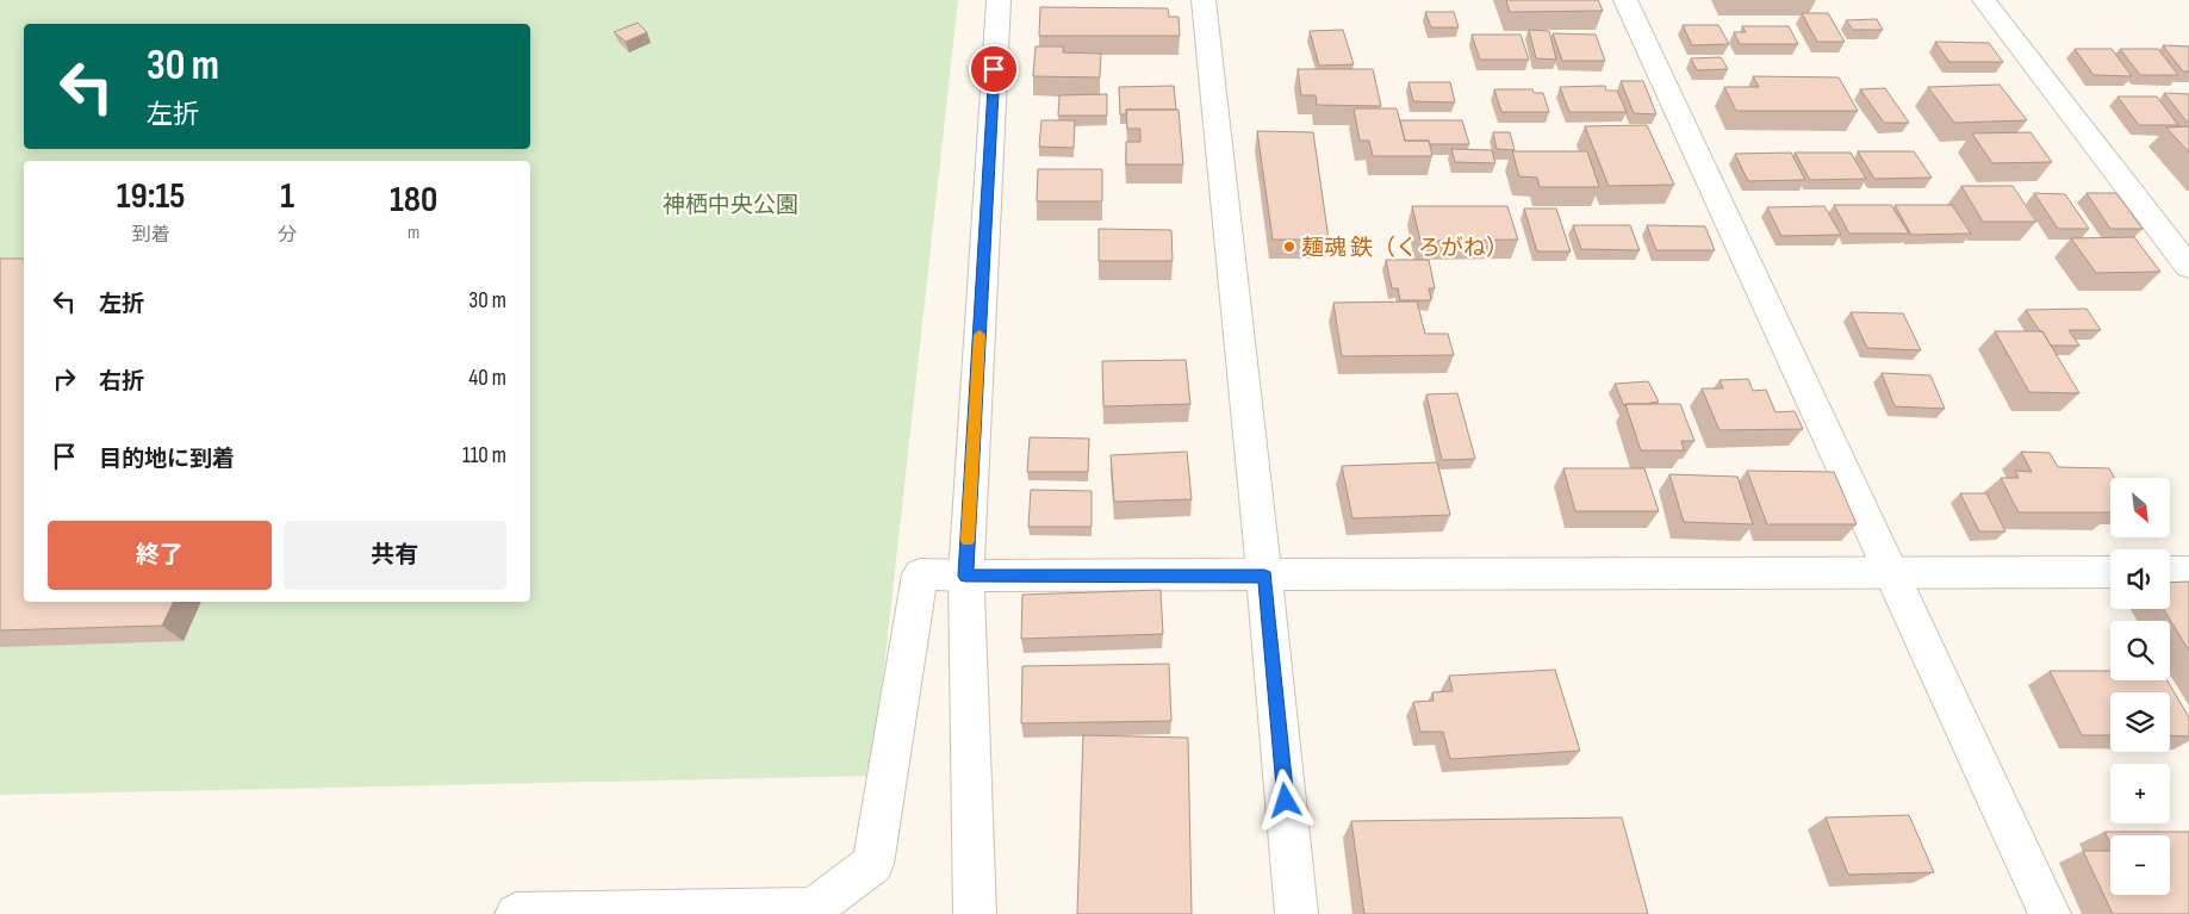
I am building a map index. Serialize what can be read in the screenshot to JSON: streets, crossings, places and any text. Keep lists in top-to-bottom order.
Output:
{
  "parks": ["神栖中央公園"],
  "places": ["麺魂 鉄（くろがね）"],
  "north": "bottom right",
  "page": {
    "turn": ["30 m", "左折"],
    "eta": [
      "19:15",
      "到着",
      "1",
      "分",
      "180",
      "m"
    ],
    "list": [
      {
        "name": "左折",
        "value": "30 m"
      },
      {
        "name": "右折",
        "value": "40 m"
      },
      {
        "name": "目的地に到着",
        "value": "110 m"
      }
    ],
    "map_buttons": ["+", "−"],
    "buttons": ["終了", "共有"]
  }
}
